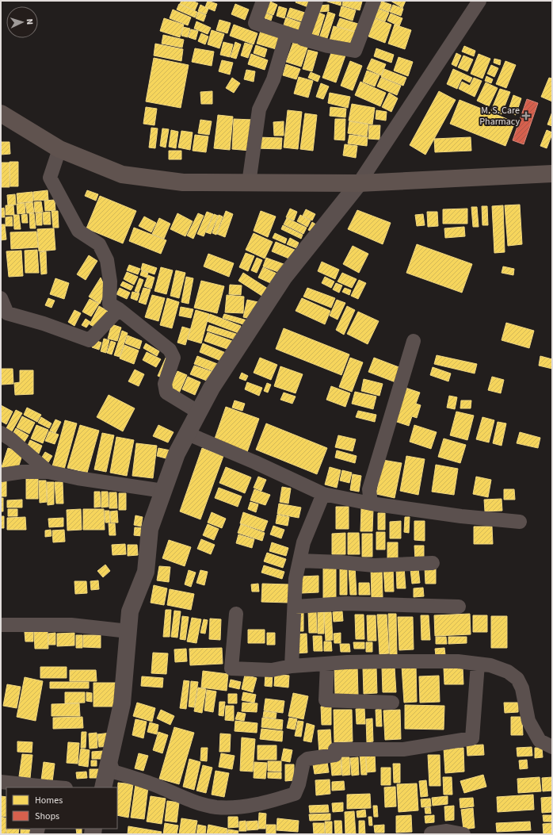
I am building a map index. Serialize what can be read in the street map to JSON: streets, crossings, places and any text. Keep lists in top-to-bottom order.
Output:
{
  "places": {
    "health": ["M. S. Care Pharmacy"]
  },
  "legend": ["Homes", "Shops"],
  "north": "right"
}
